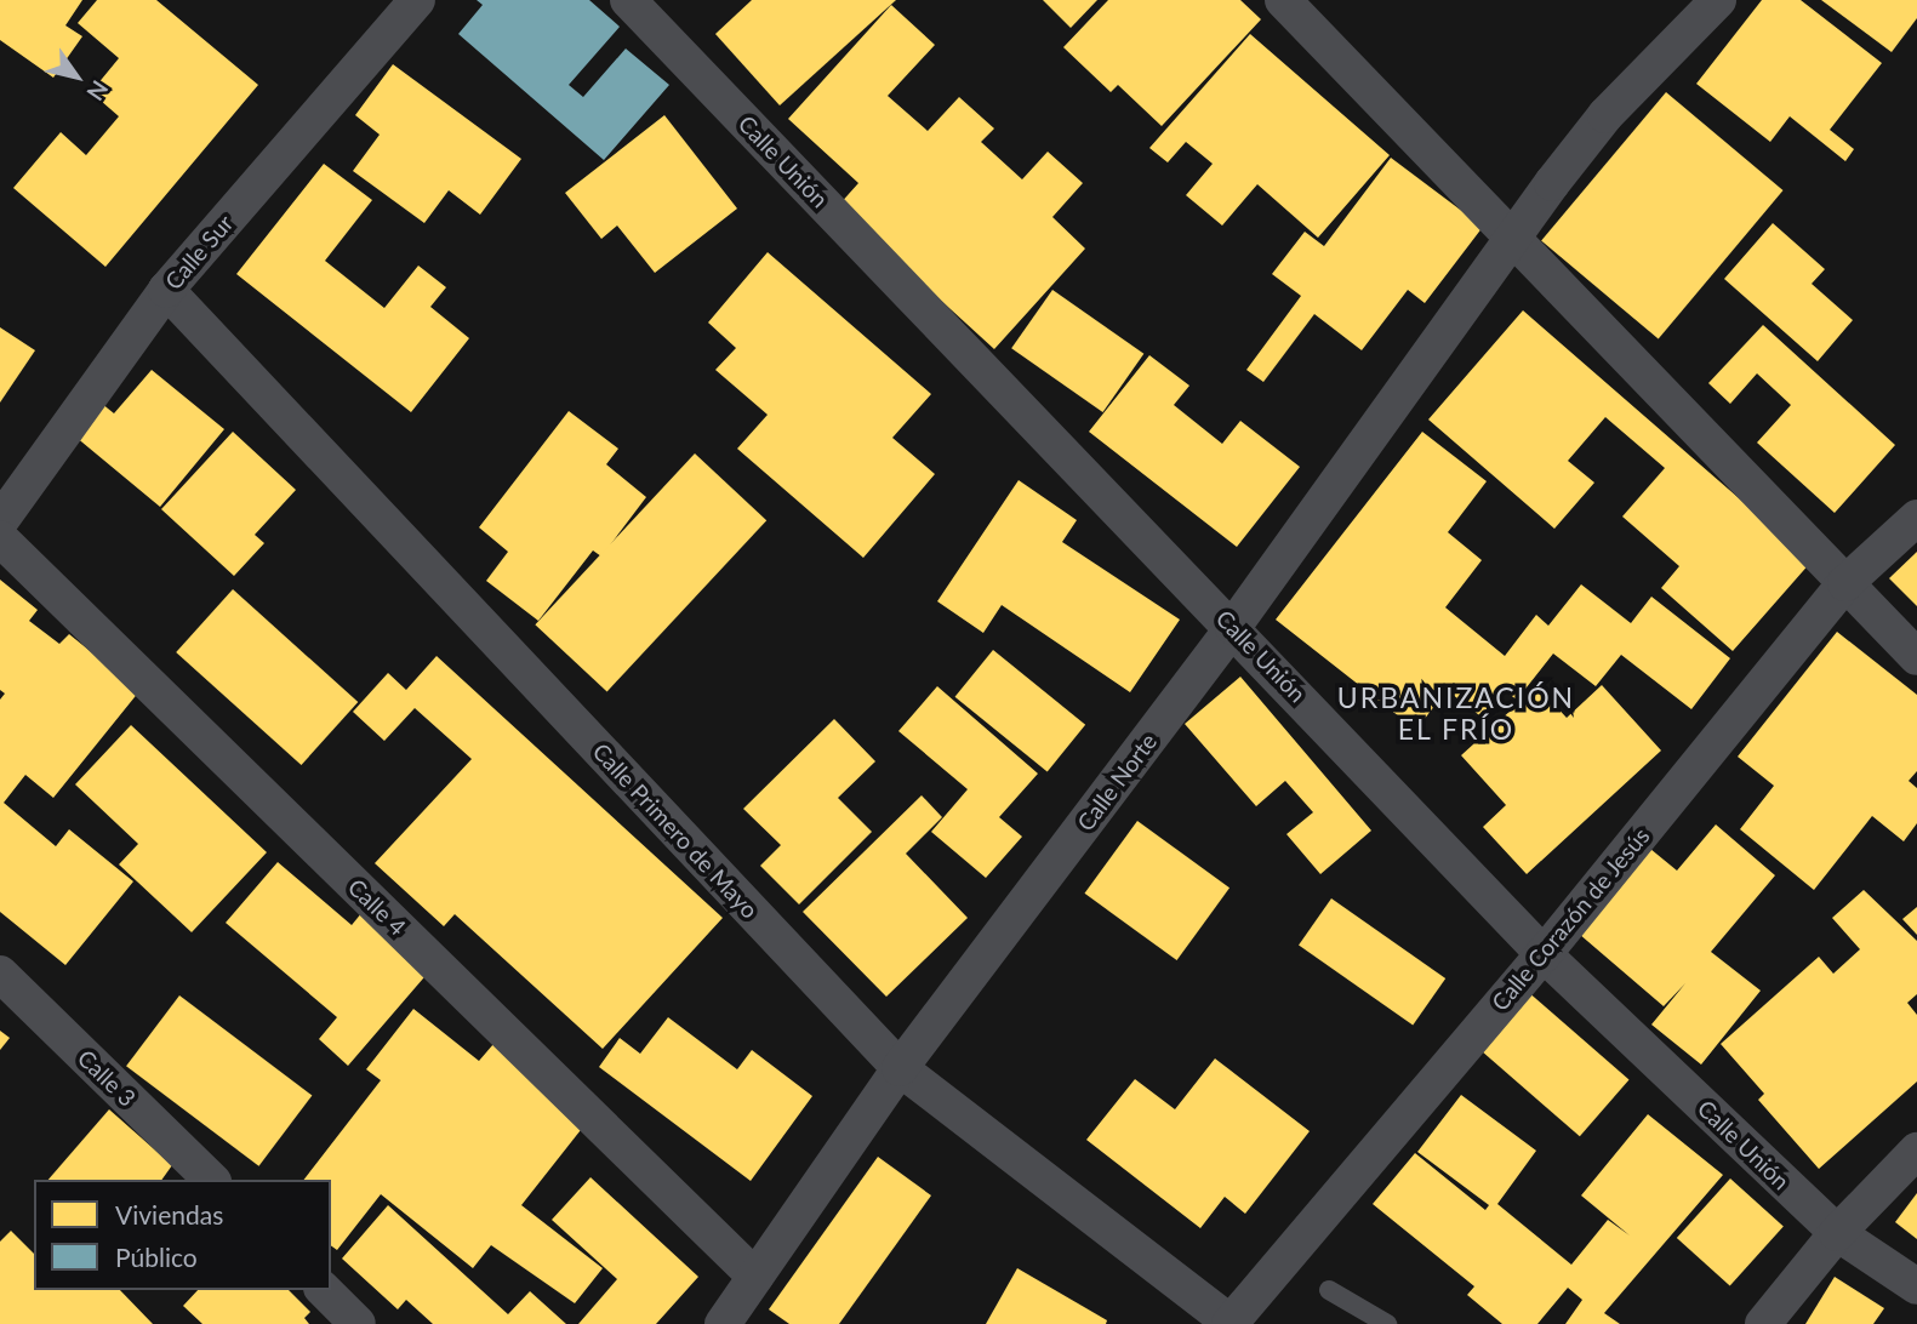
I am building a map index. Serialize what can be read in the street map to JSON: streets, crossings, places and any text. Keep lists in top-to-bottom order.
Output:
{
  "streets": {
    "street": [
      "Calle Unión",
      "Calle Sur",
      "Calle Norte",
      "Calle Primero de Mayo",
      "Calle 4",
      "Calle Corazón de Jesús",
      "Calle 3"
    ]
  },
  "crossings": [
    ["Calle Unión", "Calle Norte"],
    ["Calle Unión", "Calle Corazón de Jesús"],
    ["Calle Sur", "Calle Primero de Mayo"],
    ["Calle Norte", "Calle Primero de Mayo"],
    ["Calle Norte", "Calle 4"],
    ["Calle Primero de Mayo", "Calle Corazón de Jesús"]
  ],
  "districts": ["URBANIZACIÓN EL FRÍO"],
  "legend": ["Viviendas", "Público"],
  "north": "bottom right"
}
